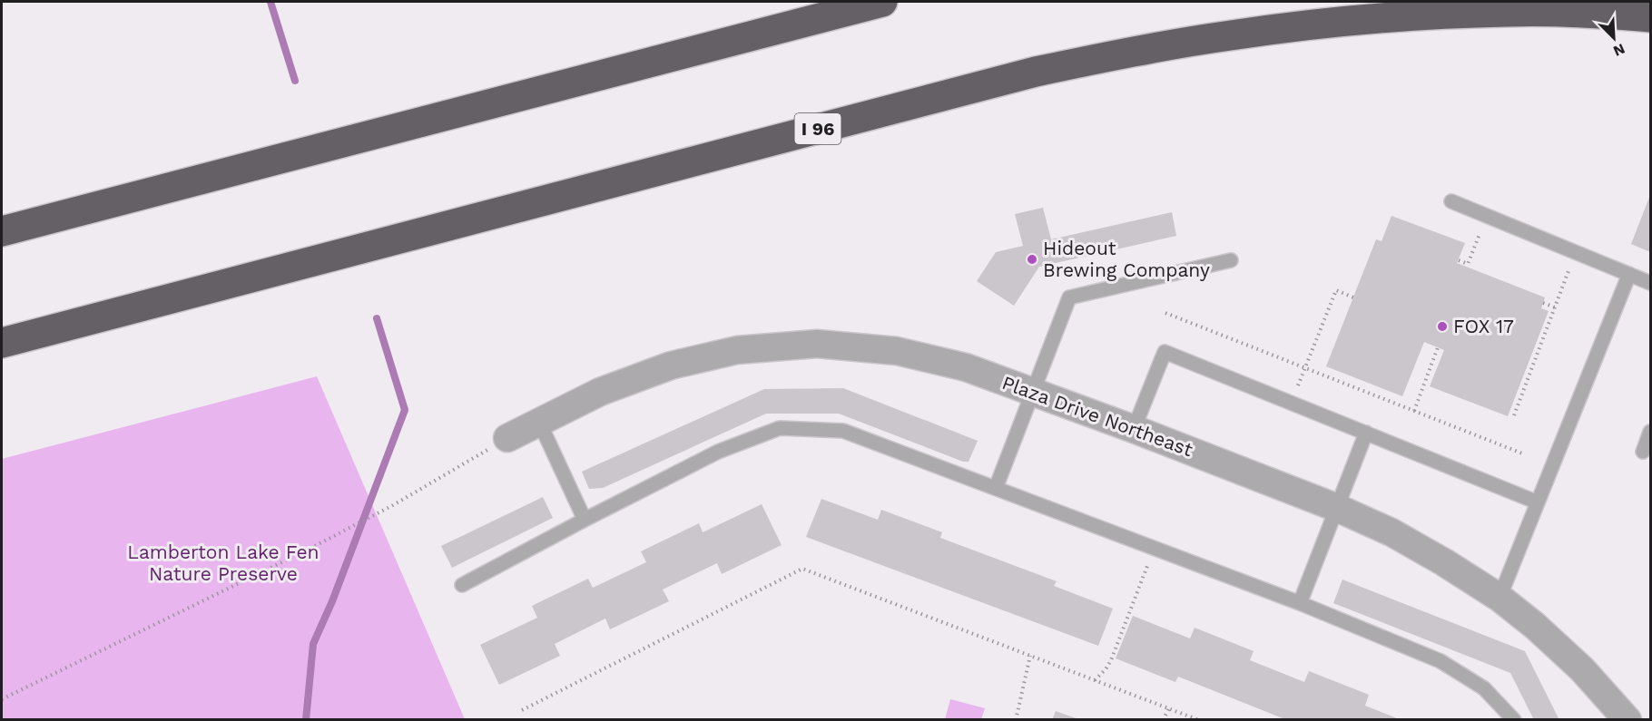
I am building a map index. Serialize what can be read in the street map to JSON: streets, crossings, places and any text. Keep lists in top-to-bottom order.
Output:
{
  "streets": {
    "highway": ["I 96"],
    "street": ["Plaza Drive Northeast"]
  },
  "parks": ["Lamberton Lake Fen Nature Preserve"],
  "places": ["Hideout Brewing Company", "FOX 17"],
  "north": "bottom right"
}
